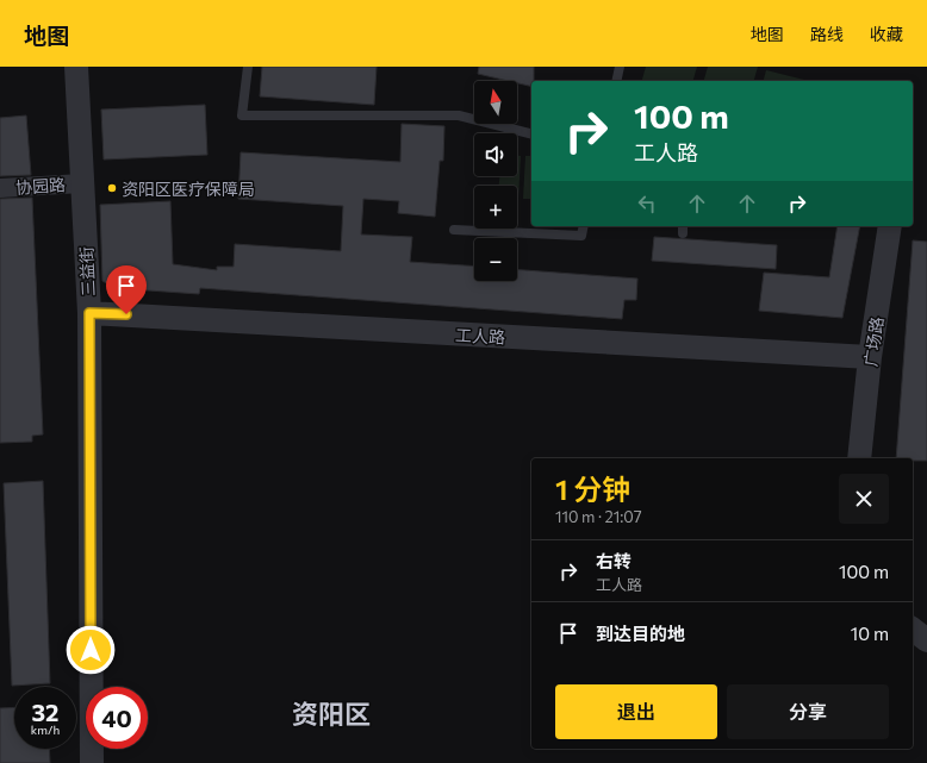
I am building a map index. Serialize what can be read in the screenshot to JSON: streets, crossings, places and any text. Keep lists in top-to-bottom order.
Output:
{
  "streets": {
    "street": [
      "协园路",
      "三益街",
      "工人路",
      "广场路"
    ]
  },
  "crossings": [
    ["协园路", "三益街"],
    ["三益街", "工人路"],
    ["工人路", "广场路"]
  ],
  "districts": ["资阳区"],
  "places": ["资阳区医疗保障局"],
  "north": "top",
  "page": {
    "header": "地图",
    "nav": ["地图", "路线", "收藏"],
    "map_buttons": ["+", "−"],
    "turn": ["100 m", "工人路"],
    "heading": ["1 分钟", "110 m · 21:07"],
    "list": [
      {
        "name": "右转",
        "note": "工人路",
        "value": "100 m"
      },
      {
        "name": "到达目的地",
        "value": "10 m"
      }
    ],
    "buttons": ["退出", "分享"],
    "speed": "32 km/h",
    "limit": "40"
  }
}
